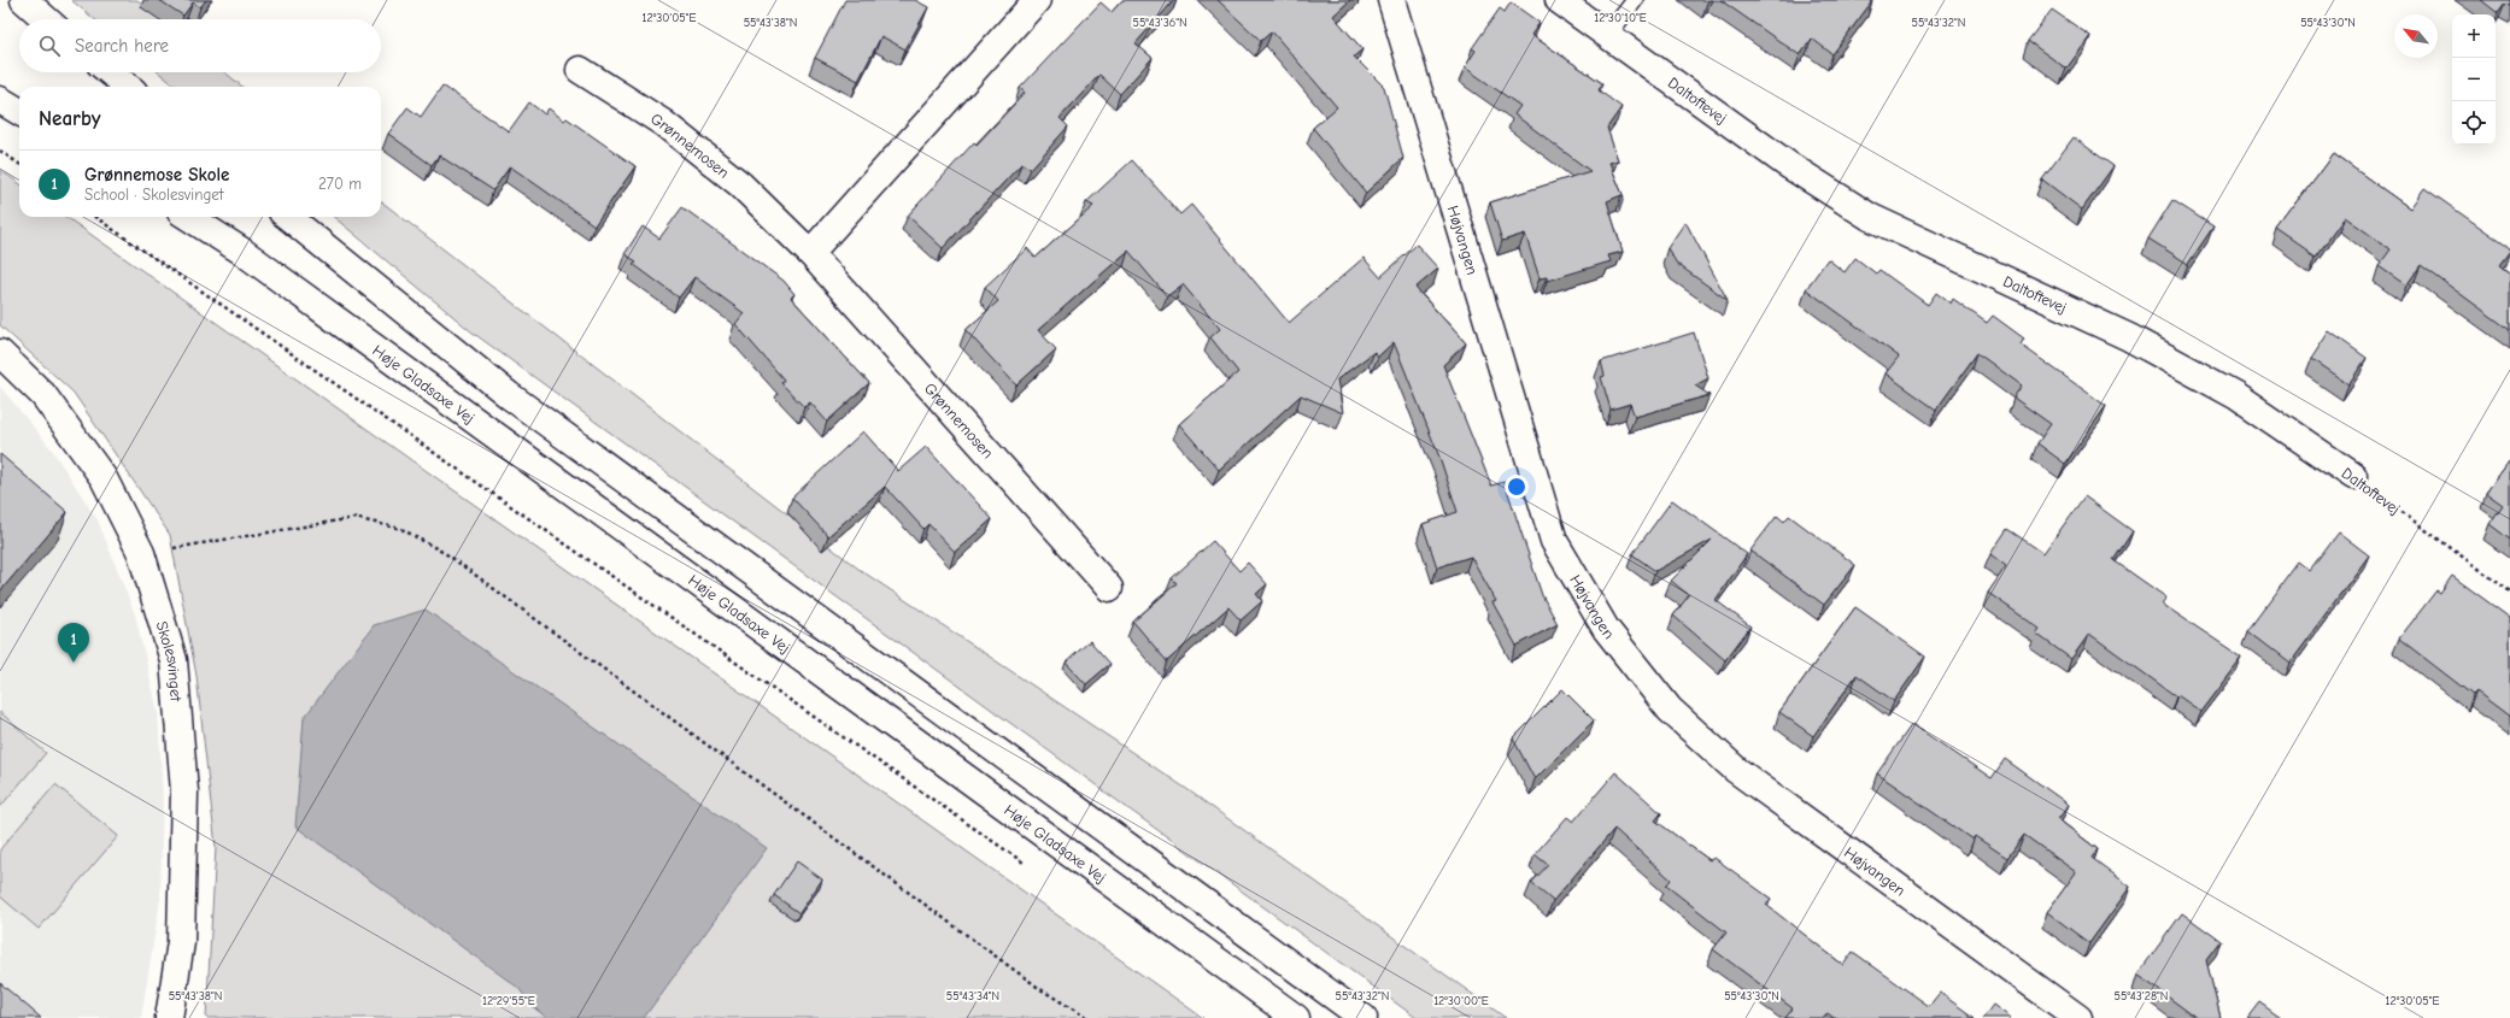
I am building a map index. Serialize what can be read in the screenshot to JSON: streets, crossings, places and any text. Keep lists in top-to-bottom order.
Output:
{
  "streets": {
    "street": [
      "Daltoftevej",
      "Grønnemosen",
      "Højvangen",
      "Høje Gladsaxe Vej",
      "Skolesvinget"
    ]
  },
  "north": "top left",
  "page": {
    "map_buttons": ["+", "−"],
    "search": "Search here",
    "heading": "Nearby",
    "list": [
      {
        "mark": "1",
        "name": "Grønnemose Skole",
        "note": "School · Skolesvinget",
        "value": "270 m"
      }
    ],
    "pins": "1"
  },
  "coordinates": [
    "12°30'05\"E",
    "12°30'10\"E",
    "55°43'38\"N",
    "55°43'36\"N",
    "55°43'32\"N",
    "55°43'30\"N",
    "55°43'34\"N",
    "55°43'28\"N",
    "12°29'55\"E",
    "12°30'00\"E"
  ]
}
